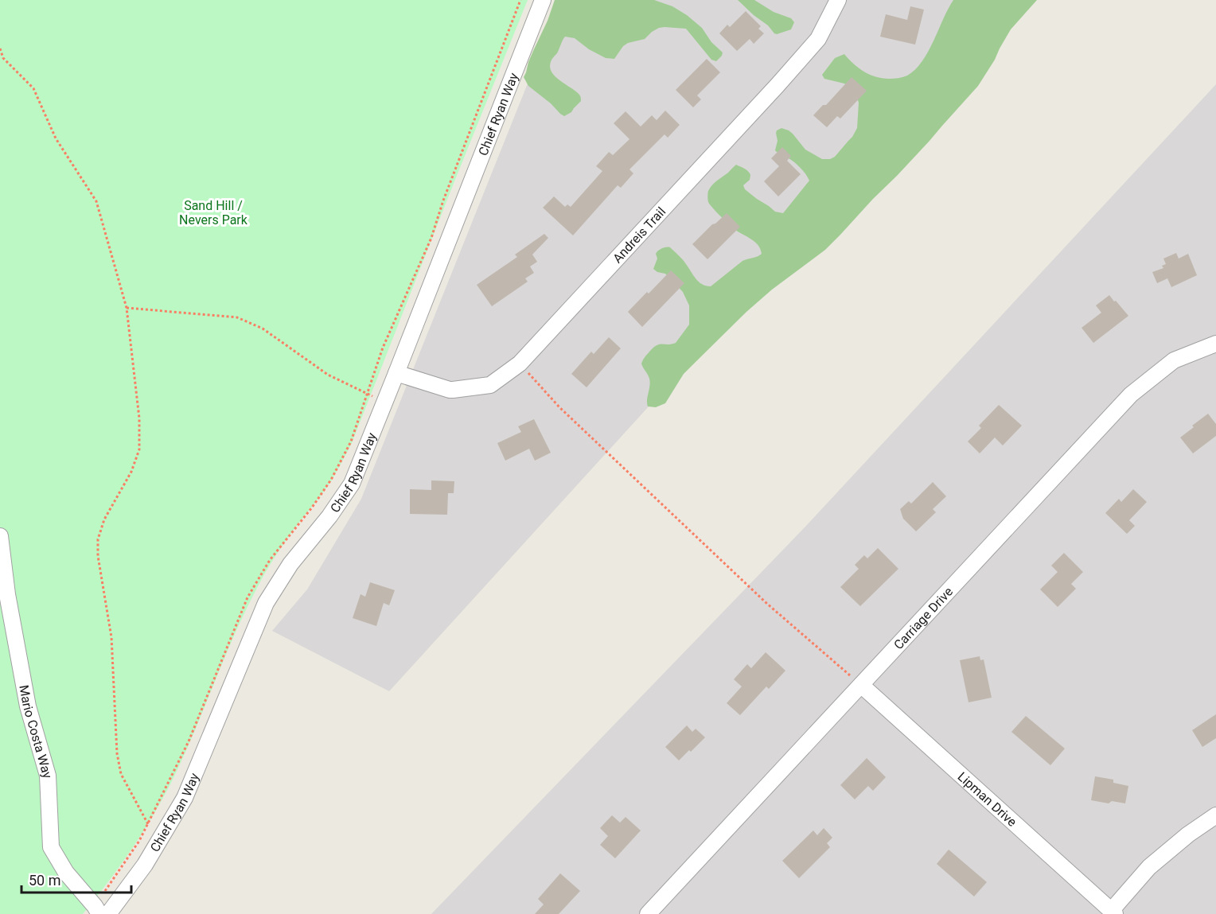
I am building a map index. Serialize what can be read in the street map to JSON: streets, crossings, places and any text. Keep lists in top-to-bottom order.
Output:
{
  "streets": {
    "street": [
      "Chief Ryan Way",
      "Andreis Trail",
      "Carriage Drive",
      "Mario Costa Way",
      "Lipman Drive"
    ]
  },
  "crossings": [
    ["Chief Ryan Way", "Andreis Trail"],
    ["Carriage Drive", "Lipman Drive"]
  ],
  "parks": ["Sand Hill / Nevers Park"],
  "scale_bar": "50 m"
}
